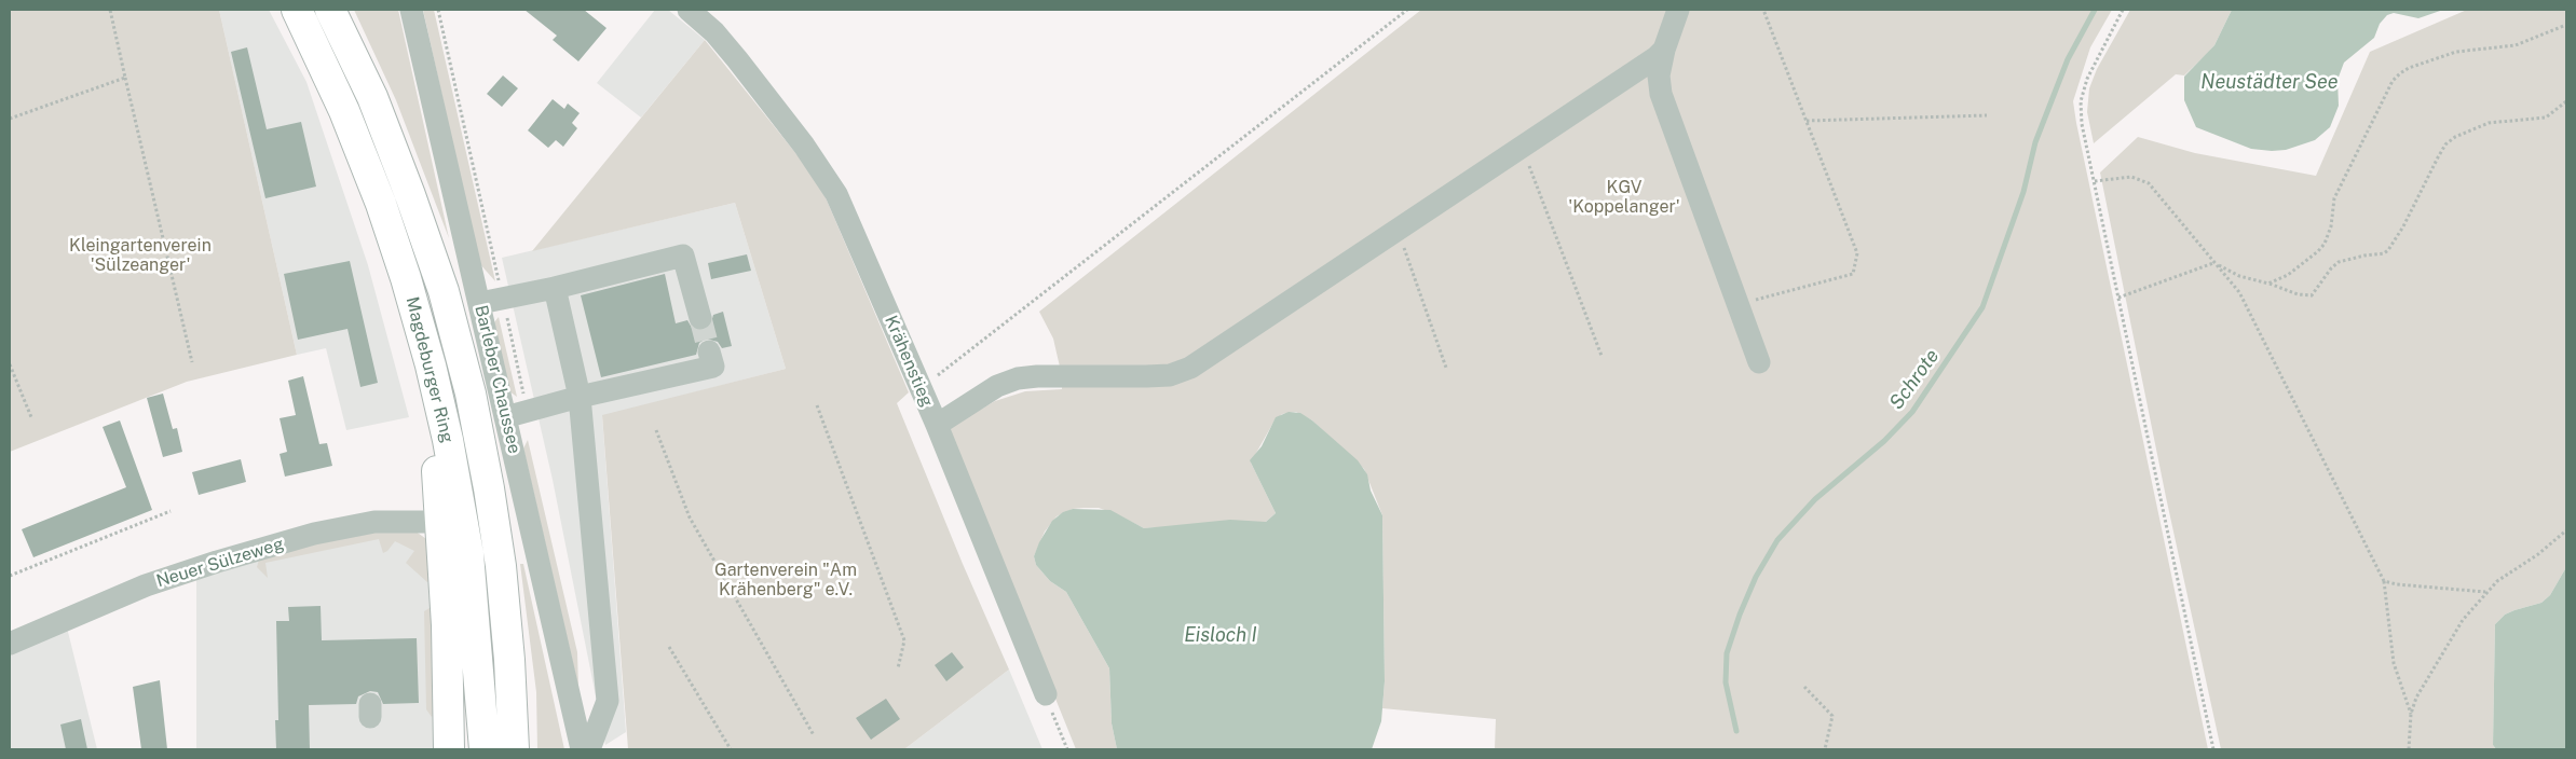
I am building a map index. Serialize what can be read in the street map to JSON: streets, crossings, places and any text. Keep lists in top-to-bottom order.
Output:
{
  "streets": {
    "highway": ["Magdeburger Ring"],
    "street": ["Krähenstieg", "Barleber Chaussee", "Neuer Sülzeweg"]
  },
  "water": ["Neustädter See", "Schrote", "Eisloch I"],
  "parks": ["KGV 'Koppelanger'", "Kleingartenverein 'Sülzeanger'", "Gartenverein \"Am Krähenberg\" e.V."]
}
